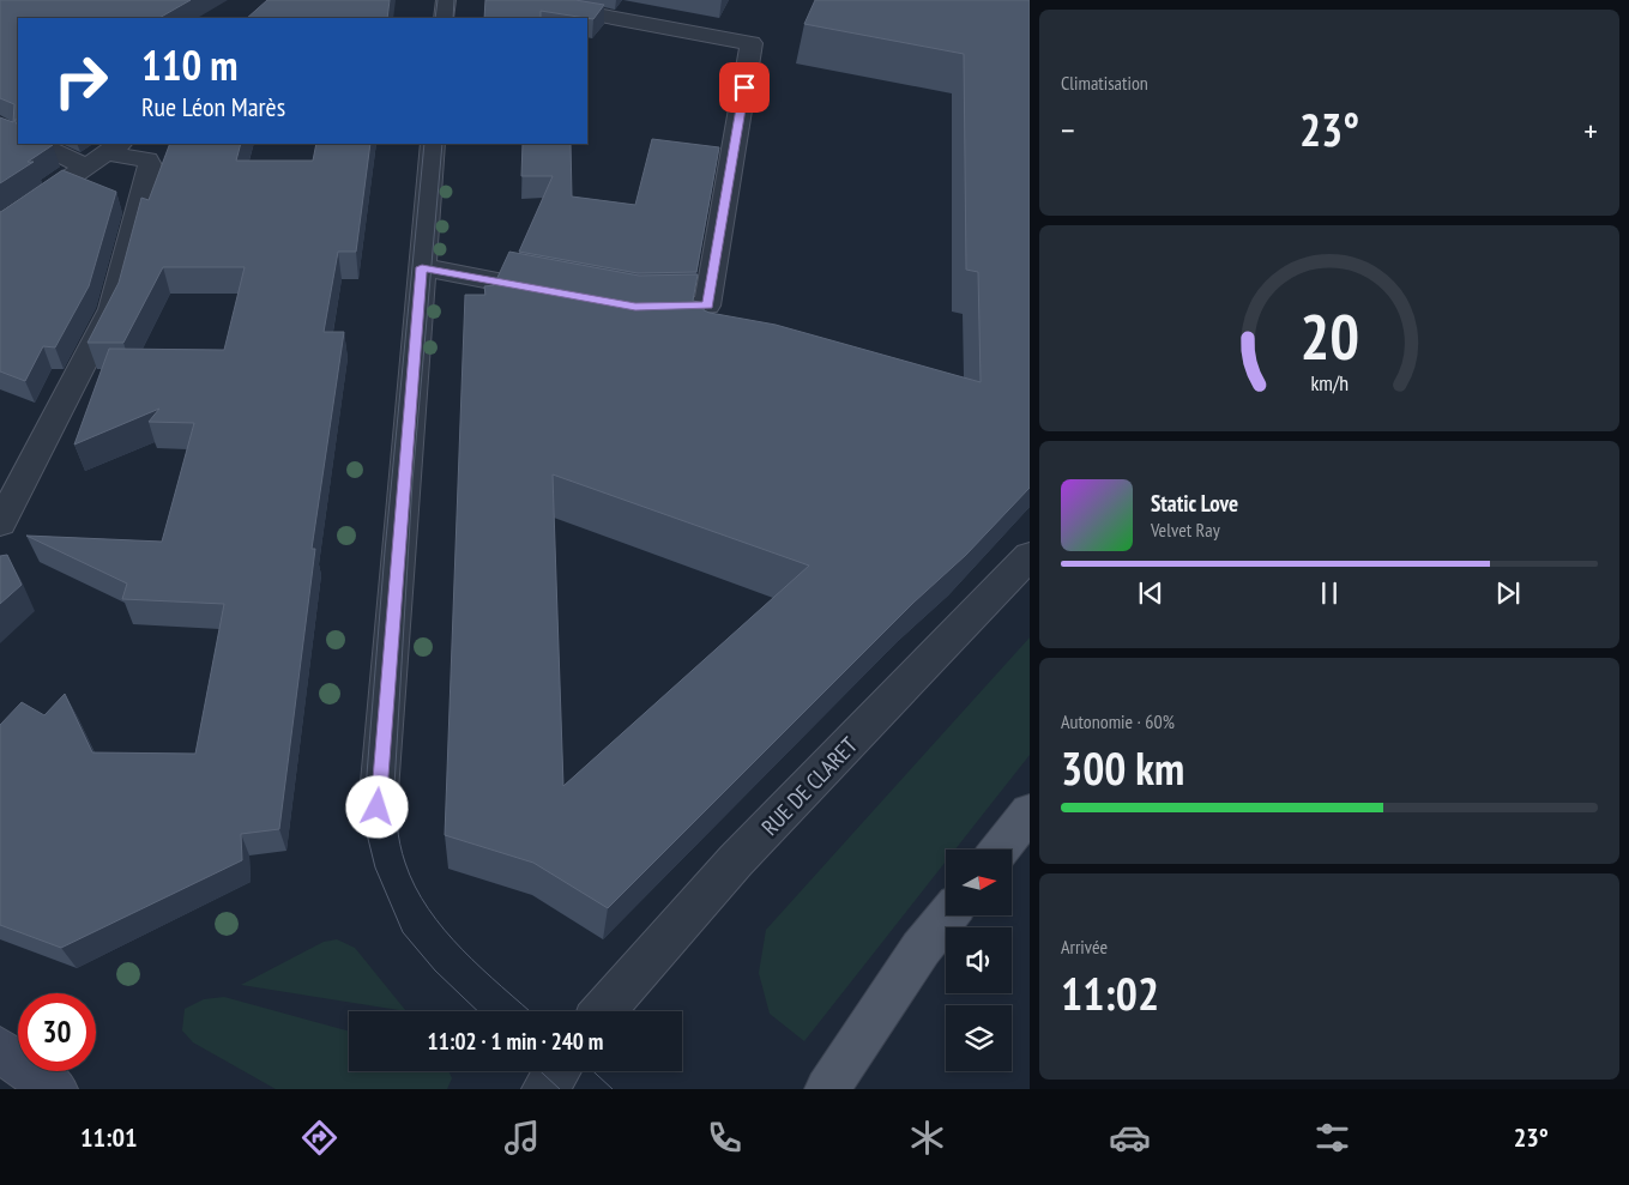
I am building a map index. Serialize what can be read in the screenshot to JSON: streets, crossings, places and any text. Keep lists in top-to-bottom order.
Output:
{
  "streets": {
    "street": ["RUE DE CLARET"]
  },
  "north": "right",
  "page": {
    "tile": [
      "Climatisation",
      ["Autonomie · 60%", "300 km"],
      ["Arrivée", "11:02"]
    ],
    "turn": ["110 m", "Rue Léon Marès"],
    "heat": ["−", "23°", "+"],
    "song": ["Static Love", "Velvet Ray"],
    "limit": "30",
    "trip": "11:02 · 1 min · 240 m",
    "tabs": ["11:01", "23°"],
    "gauge": ["20", "km/h"]
  }
}
